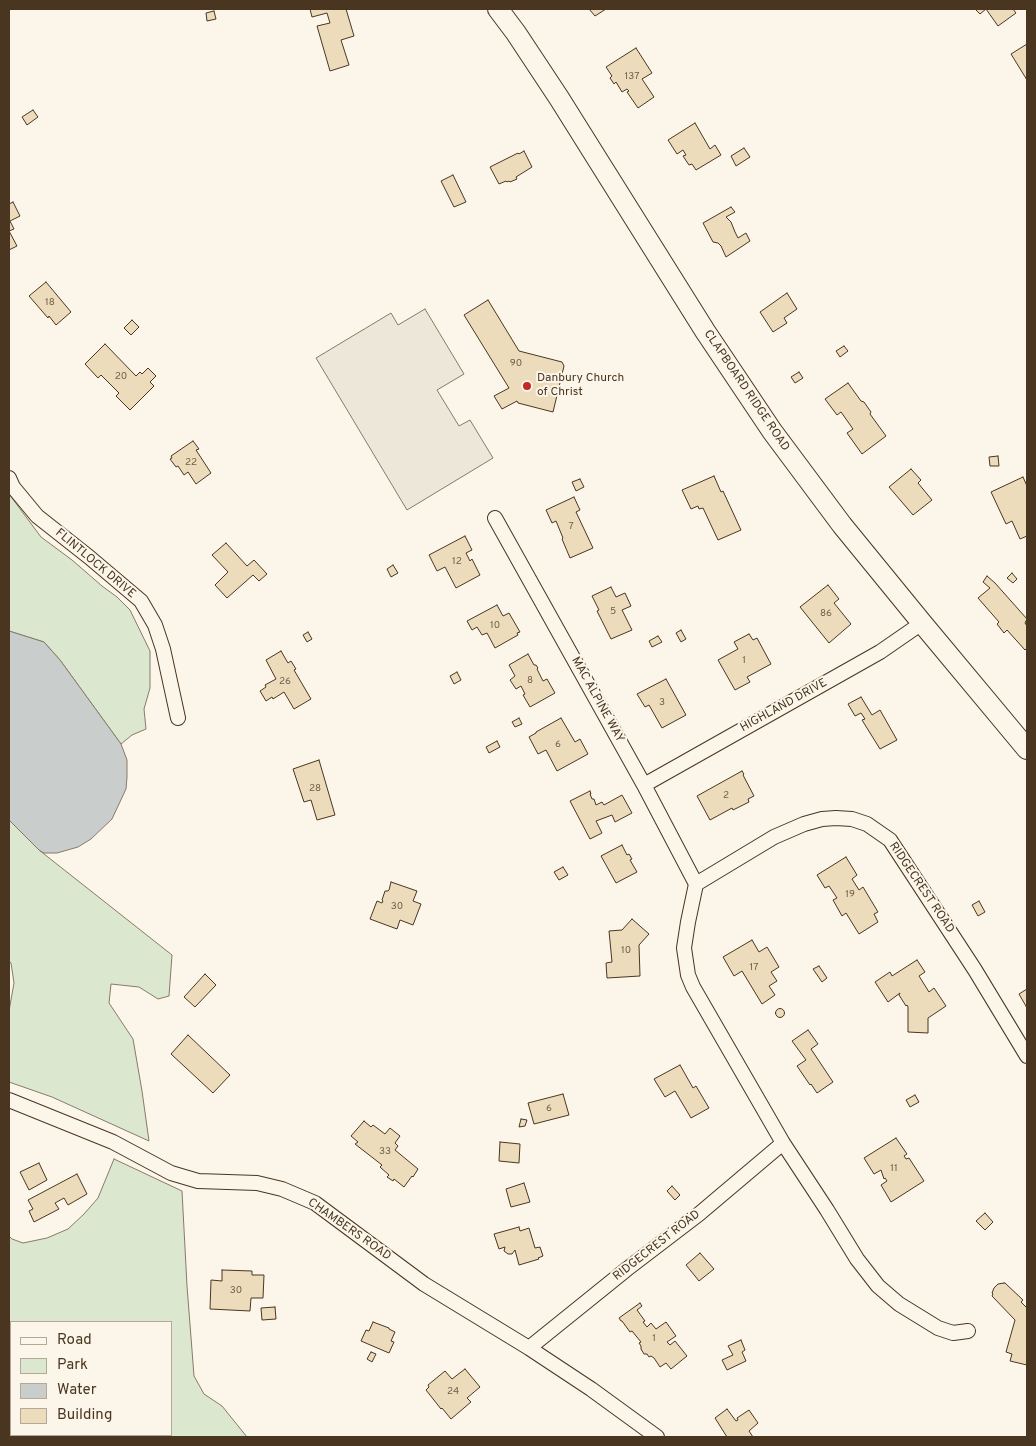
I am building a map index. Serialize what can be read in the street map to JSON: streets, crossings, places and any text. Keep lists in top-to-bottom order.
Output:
{
  "streets": {
    "main road": ["CLAPBOARD RIDGE ROAD"],
    "street": [
      "FLINTLOCK DRIVE",
      "MAC ALPINE WAY",
      "HIGHLAND DRIVE",
      "RIDGECREST ROAD",
      "CHAMBERS ROAD"
    ]
  },
  "crossings": [
    ["CLAPBOARD RIDGE ROAD", "HIGHLAND DRIVE"],
    ["MAC ALPINE WAY", "HIGHLAND DRIVE"],
    ["MAC ALPINE WAY", "RIDGECREST ROAD"],
    ["RIDGECREST ROAD", "CHAMBERS ROAD"]
  ],
  "places": ["Danbury Church of Christ"],
  "house_numbers": [
    "137",
    "18",
    "90",
    "20",
    "22",
    "7",
    "12",
    "5",
    "86",
    "10",
    "1",
    "8",
    "26",
    "3",
    "6",
    "28",
    "2",
    "19",
    "30",
    "10",
    "17",
    "6",
    "33",
    "11",
    "30",
    "1",
    "24"
  ],
  "legend": [
    "Road",
    "Park",
    "Water",
    "Building"
  ]
}
